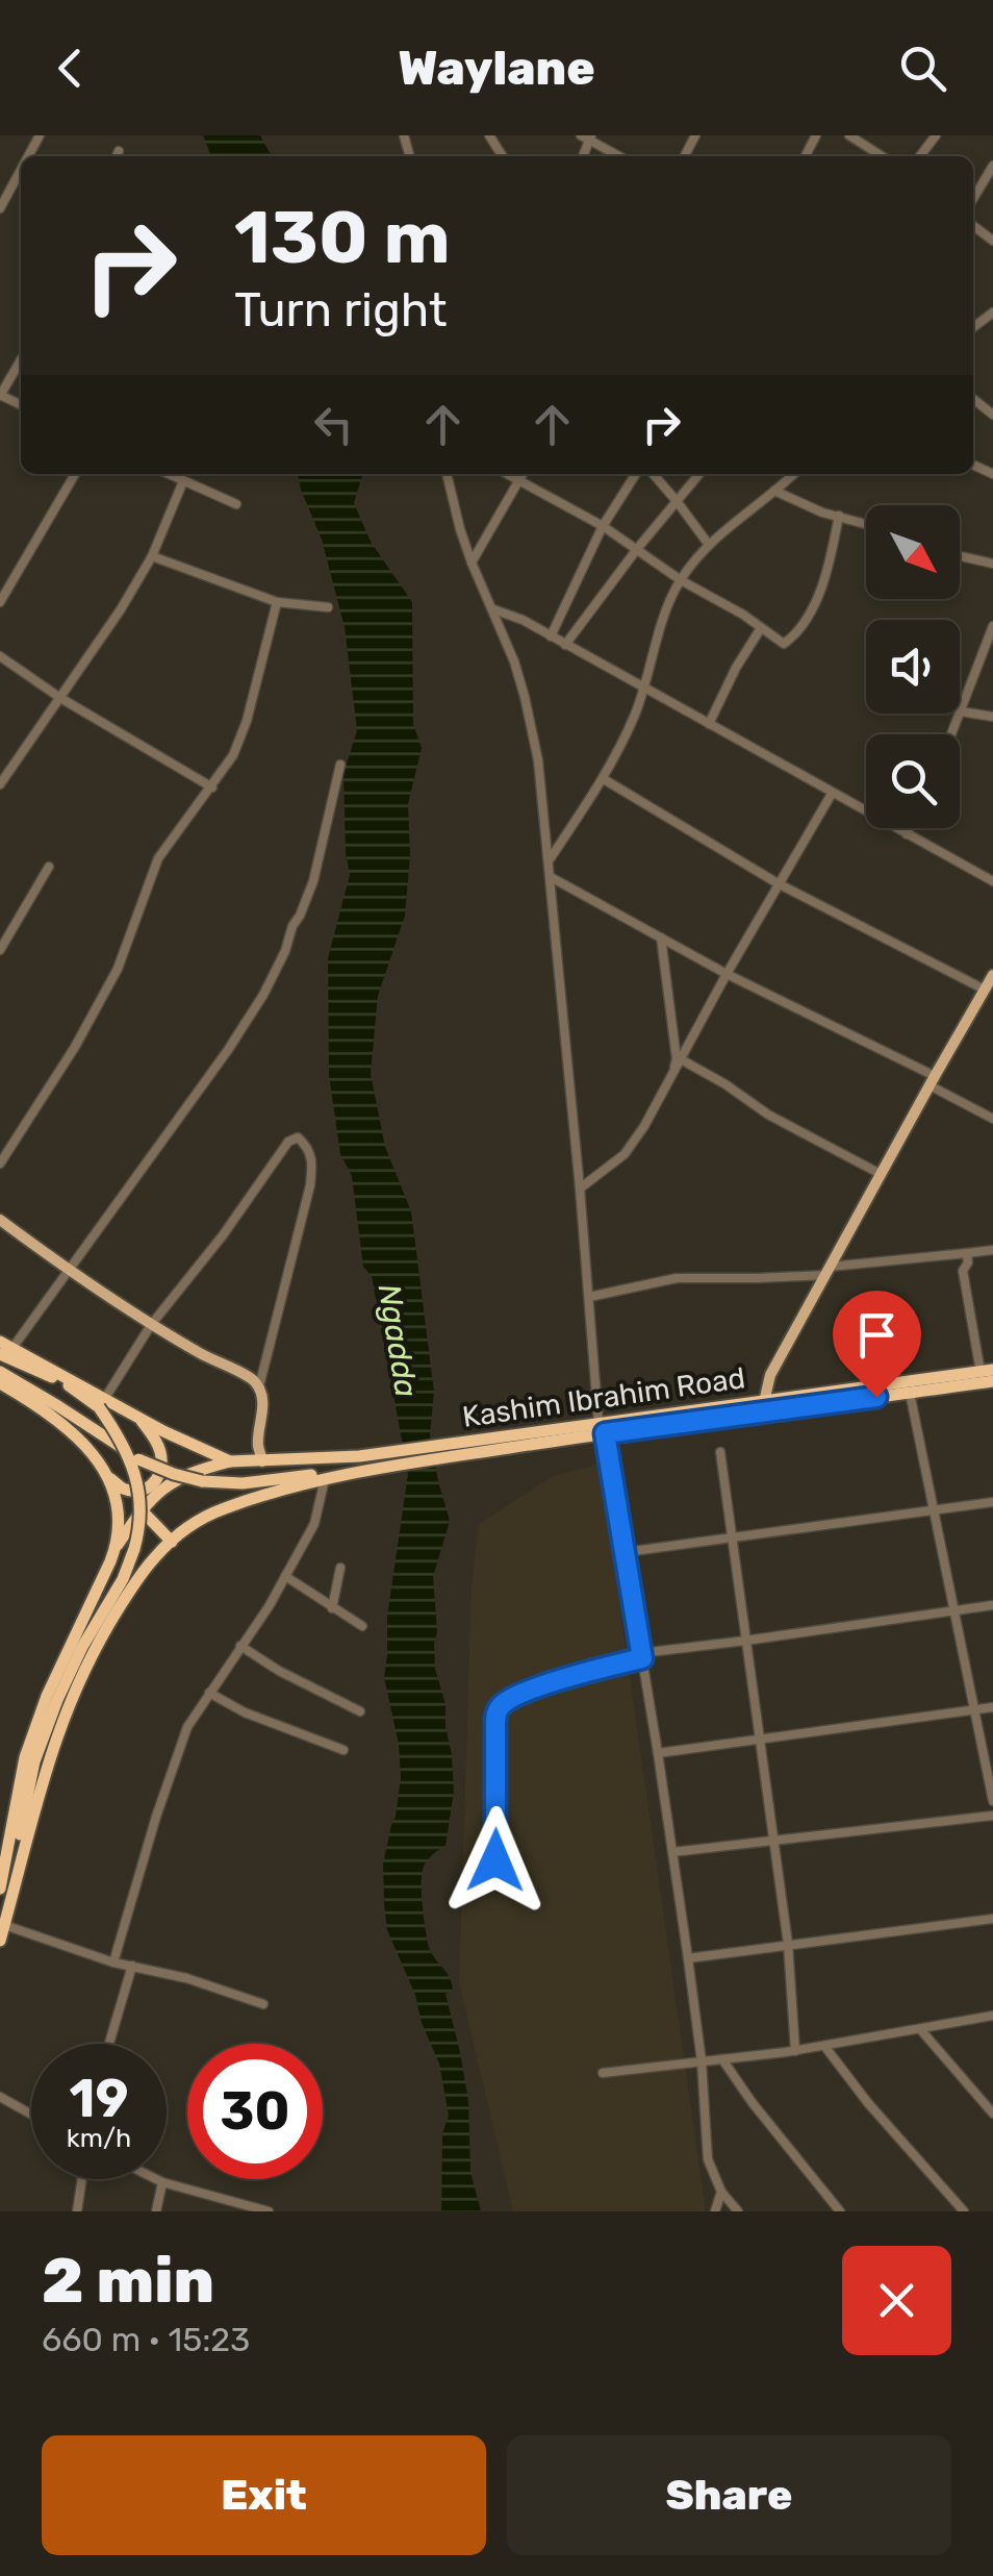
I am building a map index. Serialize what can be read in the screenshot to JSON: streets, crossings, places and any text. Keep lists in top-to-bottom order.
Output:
{
  "streets": {
    "highway": ["Kashim Ibrahim Road"]
  },
  "water": ["Ngadda"],
  "north": "bottom right",
  "page": {
    "header": "Waylane",
    "turn": ["130 m", "Turn right"],
    "speed": "19 km/h",
    "limit": "30",
    "heading": ["2 min", "660 m · 15:23"],
    "buttons": ["Exit", "Share"]
  }
}
